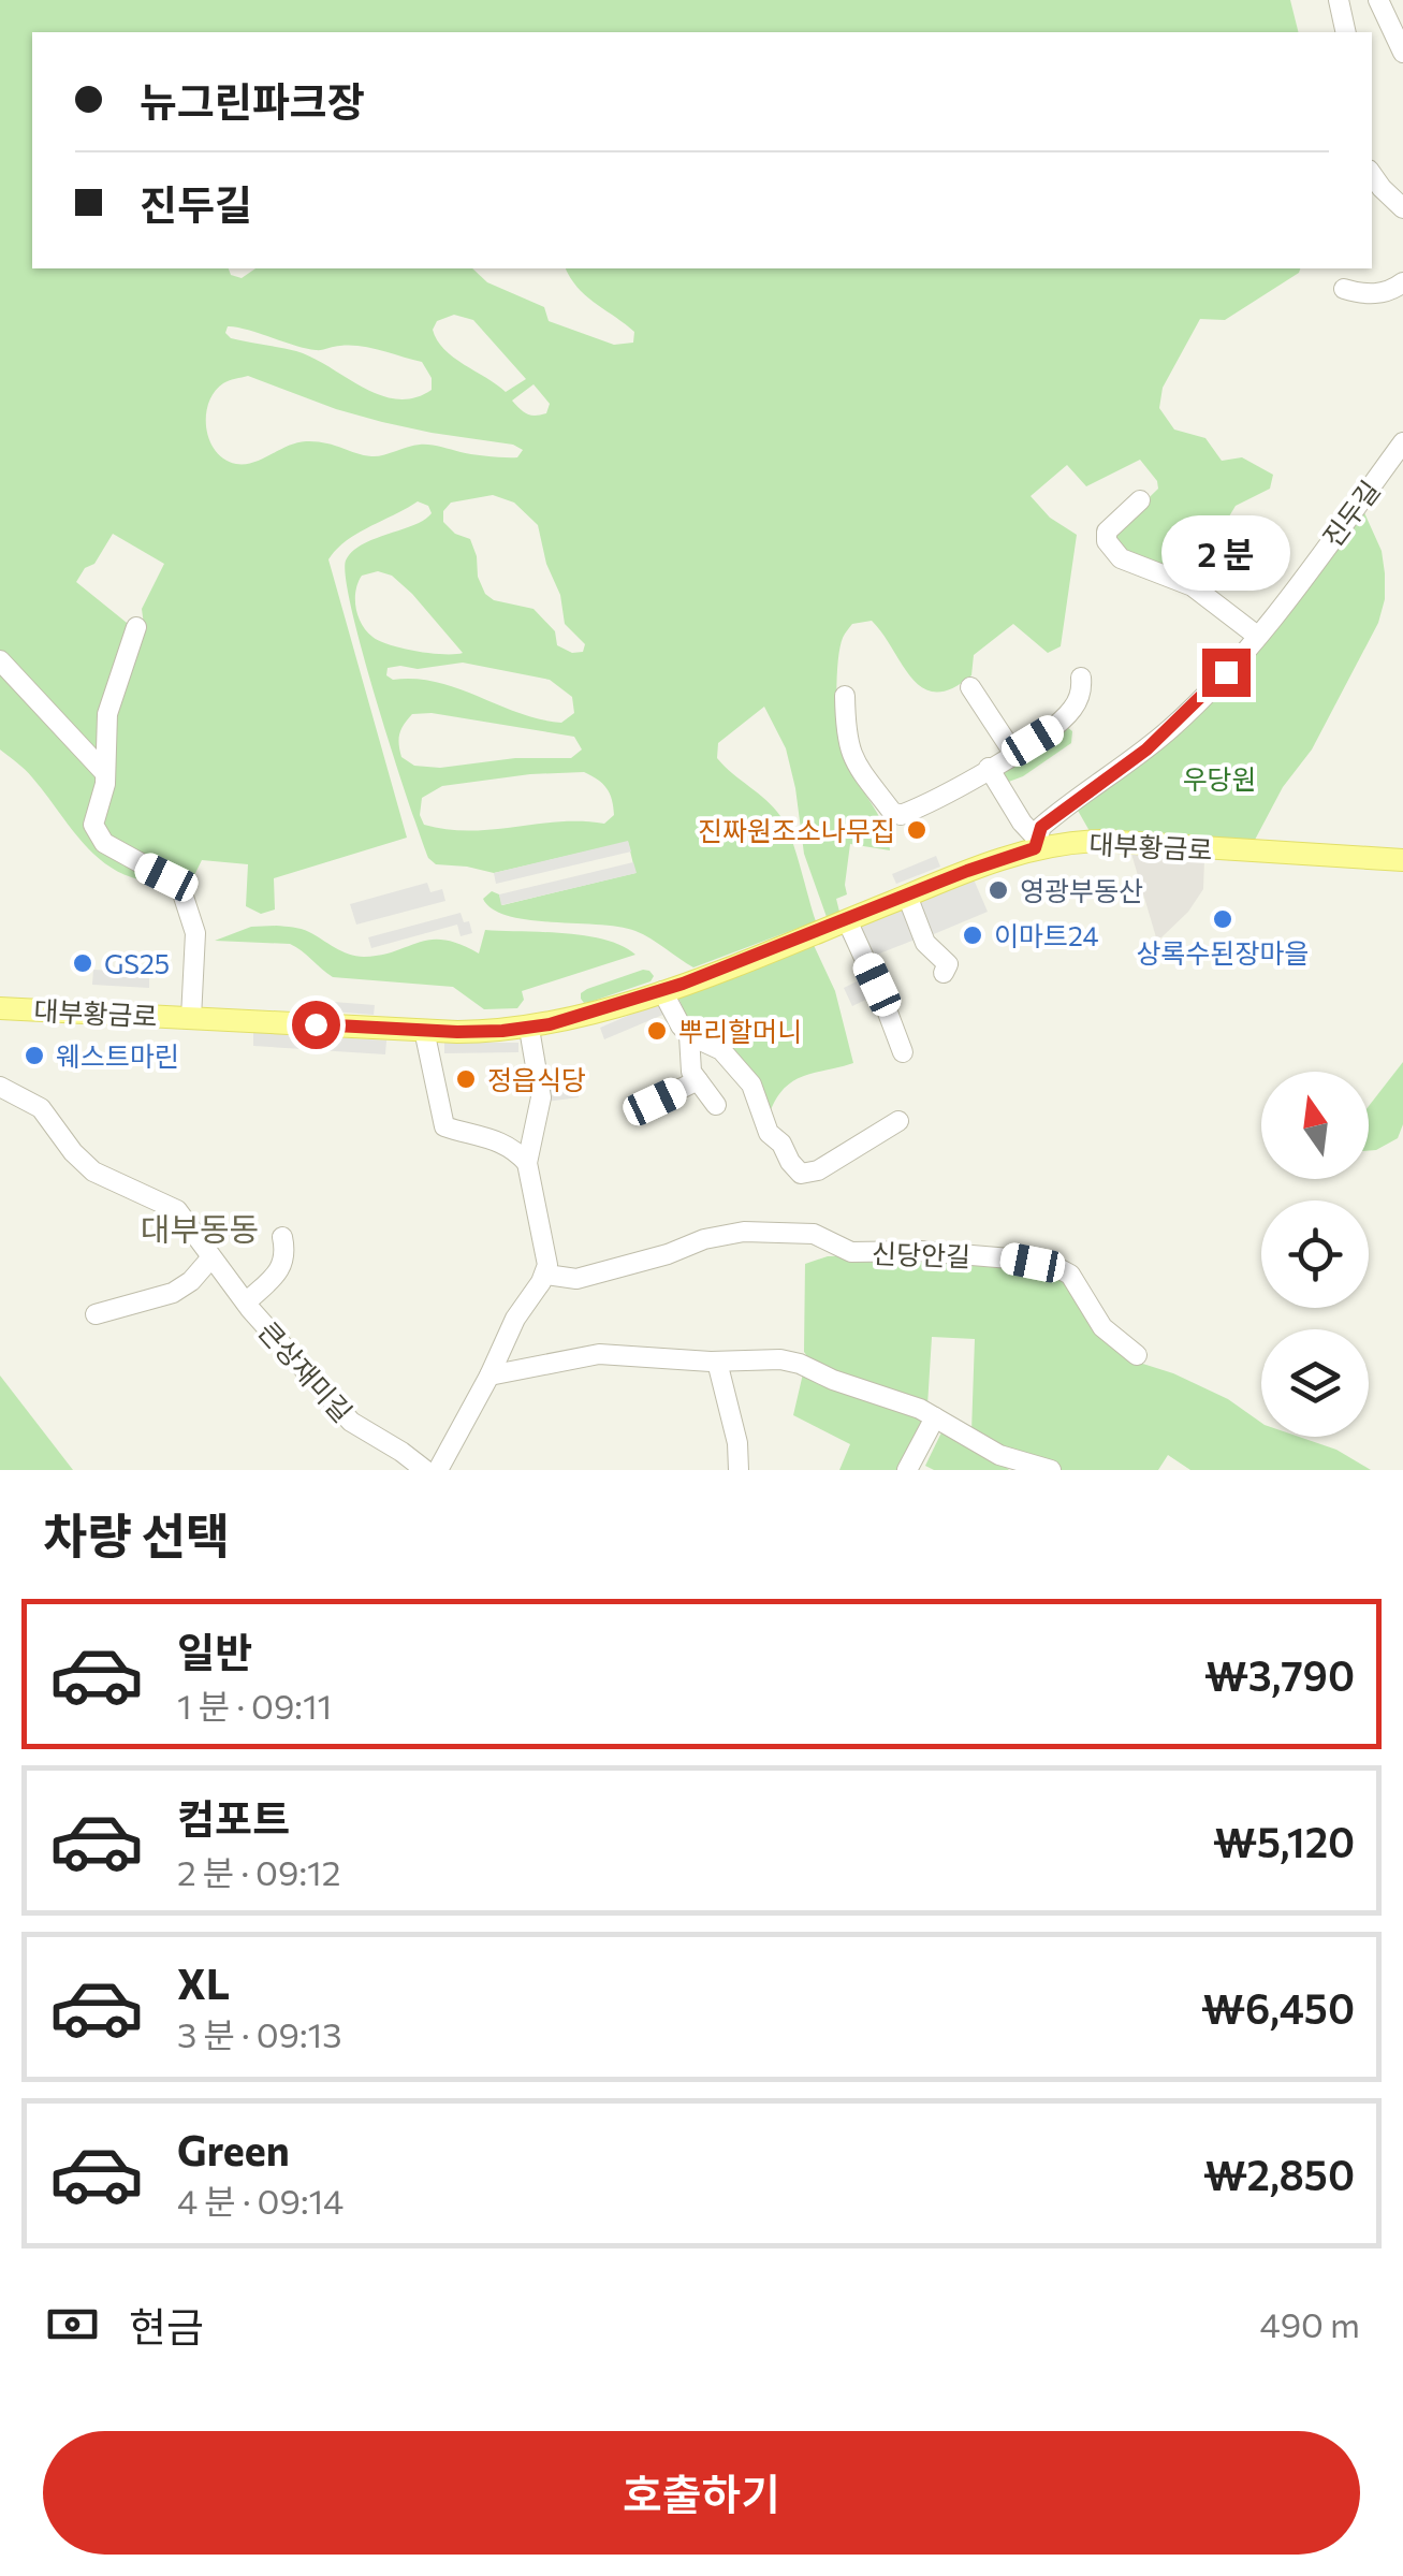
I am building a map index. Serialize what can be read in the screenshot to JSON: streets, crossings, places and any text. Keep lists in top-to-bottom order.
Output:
{
  "streets": {
    "main road": ["대부황금로"],
    "street": ["진두길", "신당안길", "큰상재미길"]
  },
  "crossings": [
    ["진두길", "대부황금로"]
  ],
  "districts": ["대부동동"],
  "parks": ["우당원"],
  "places": [
    "진짜원조소나무집",
    "영광부동산",
    "상록수된장마을",
    "이마트24",
    "GS25",
    "뿌리할머니",
    "웨스트마린",
    "정읍식당"
  ],
  "north": "top",
  "page": {
    "banner": ["뉴그린파크장", "진두길"],
    "bubble": "2 분",
    "heading": "차량 선택",
    "list": [
      {
        "name": "일반",
        "note": "1 분 · 09:11",
        "value": "₩3,790"
      },
      {
        "name": "컴포트",
        "note": "2 분 · 09:12",
        "value": "₩5,120"
      },
      {
        "name": "XL",
        "note": "3 분 · 09:13",
        "value": "₩6,450"
      },
      {
        "name": "Green",
        "note": "4 분 · 09:14",
        "value": "₩2,850"
      }
    ],
    "pay": ["현금", "490 m"],
    "buttons": "호출하기"
  }
}
